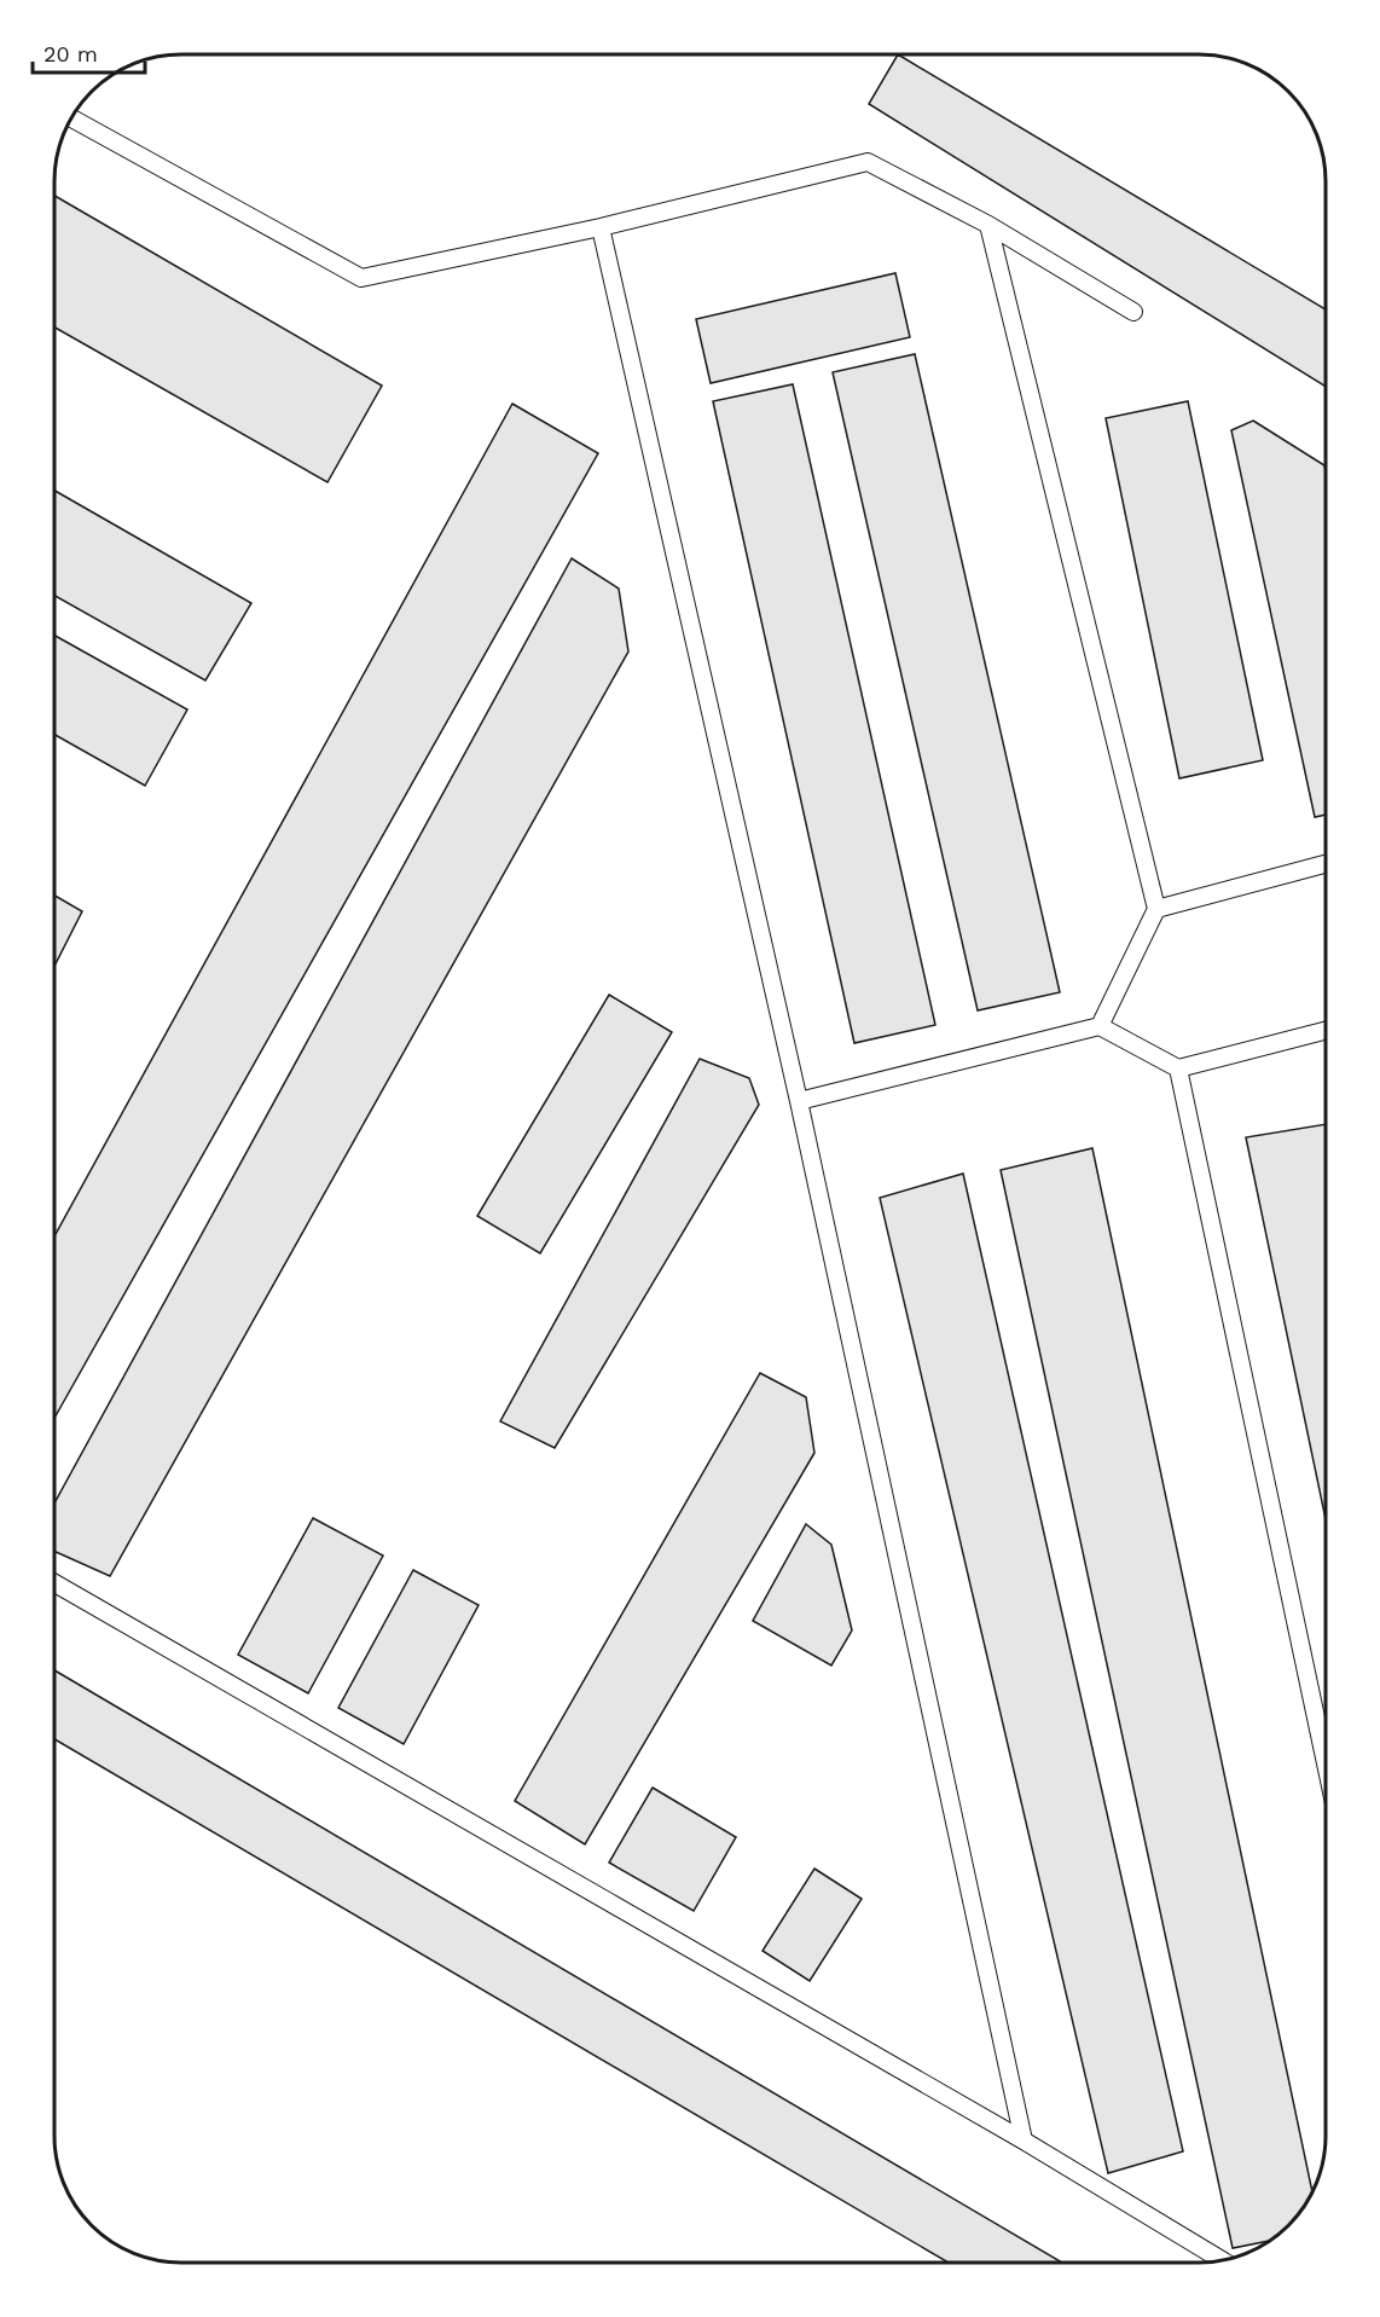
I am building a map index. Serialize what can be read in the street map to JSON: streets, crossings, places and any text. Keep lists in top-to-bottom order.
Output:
{
  "scale_bar": "20 m"
}
